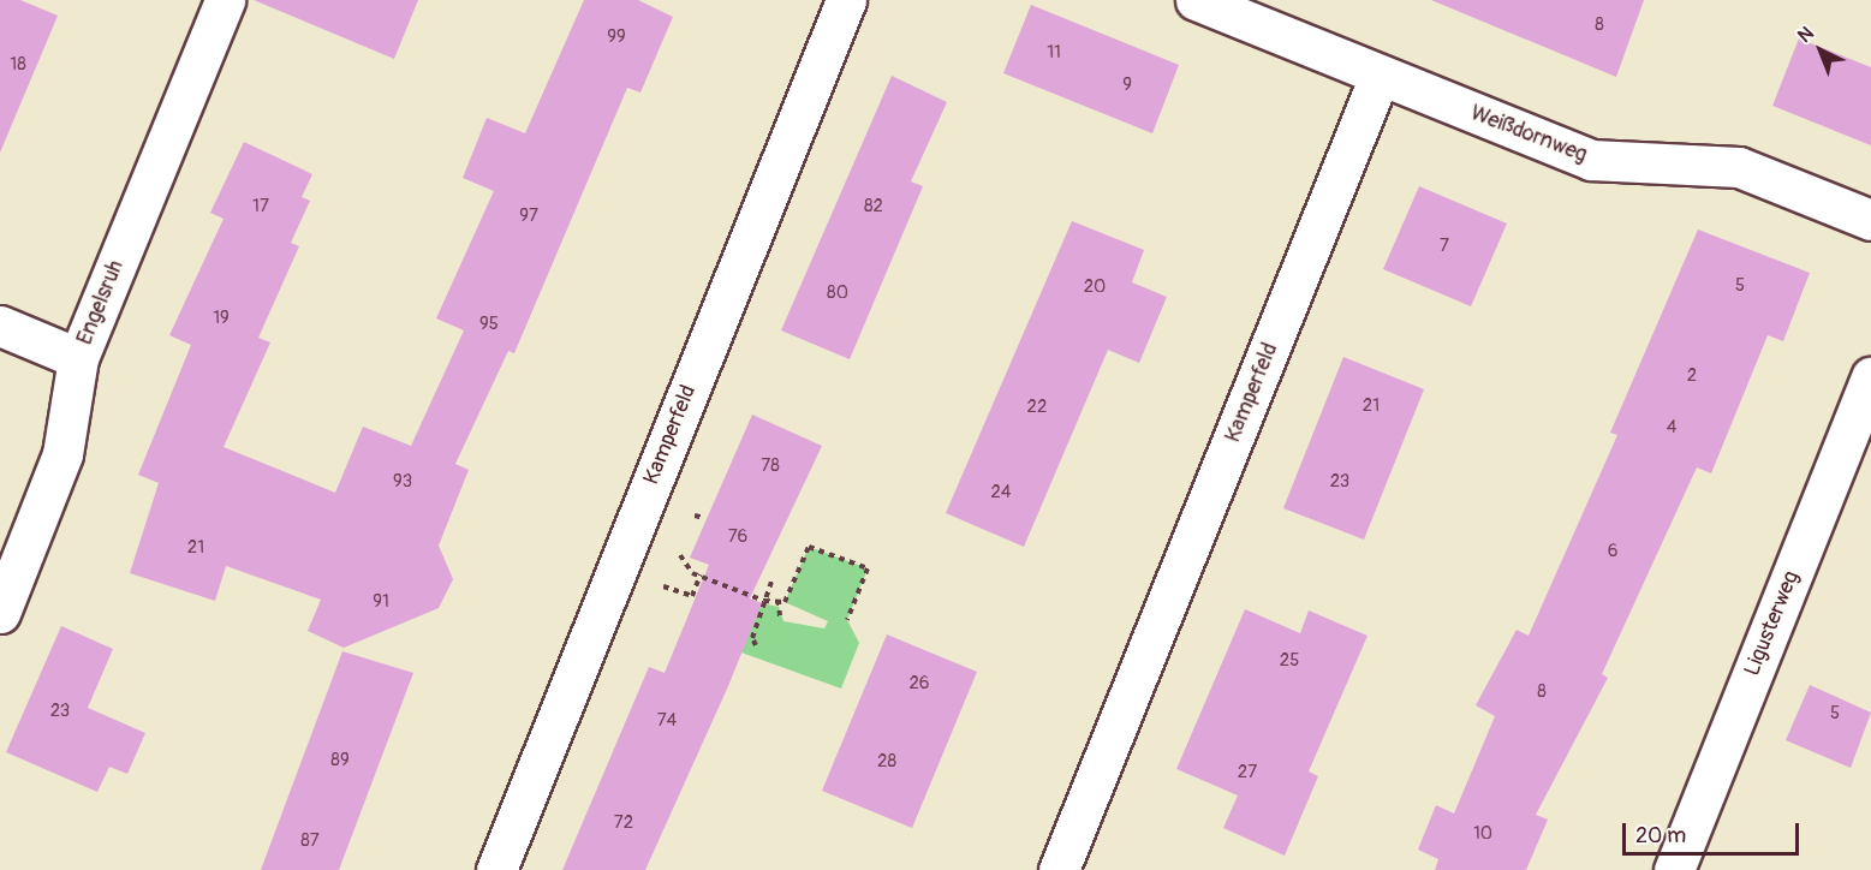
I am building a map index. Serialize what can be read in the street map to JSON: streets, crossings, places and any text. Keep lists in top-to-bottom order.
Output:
{
  "streets": {
    "street": [
      "Weißdornweg",
      "Engelsruh",
      "Kamperfeld",
      "Ligusterweg"
    ]
  },
  "crossings": [
    ["Weißdornweg", "Kamperfeld"]
  ],
  "house_numbers": [
    "8",
    "99",
    "11",
    "18",
    "9",
    "17",
    "82",
    "97",
    "7",
    "5",
    "20",
    "80",
    "19",
    "95",
    "2",
    "21",
    "22",
    "4",
    "78",
    "93",
    "23",
    "24",
    "76",
    "21",
    "6",
    "91",
    "25",
    "26",
    "8",
    "23",
    "5",
    "74",
    "89",
    "28",
    "27",
    "72",
    "10",
    "87"
  ],
  "scale_bar": "20 m",
  "north": "top left"
}
